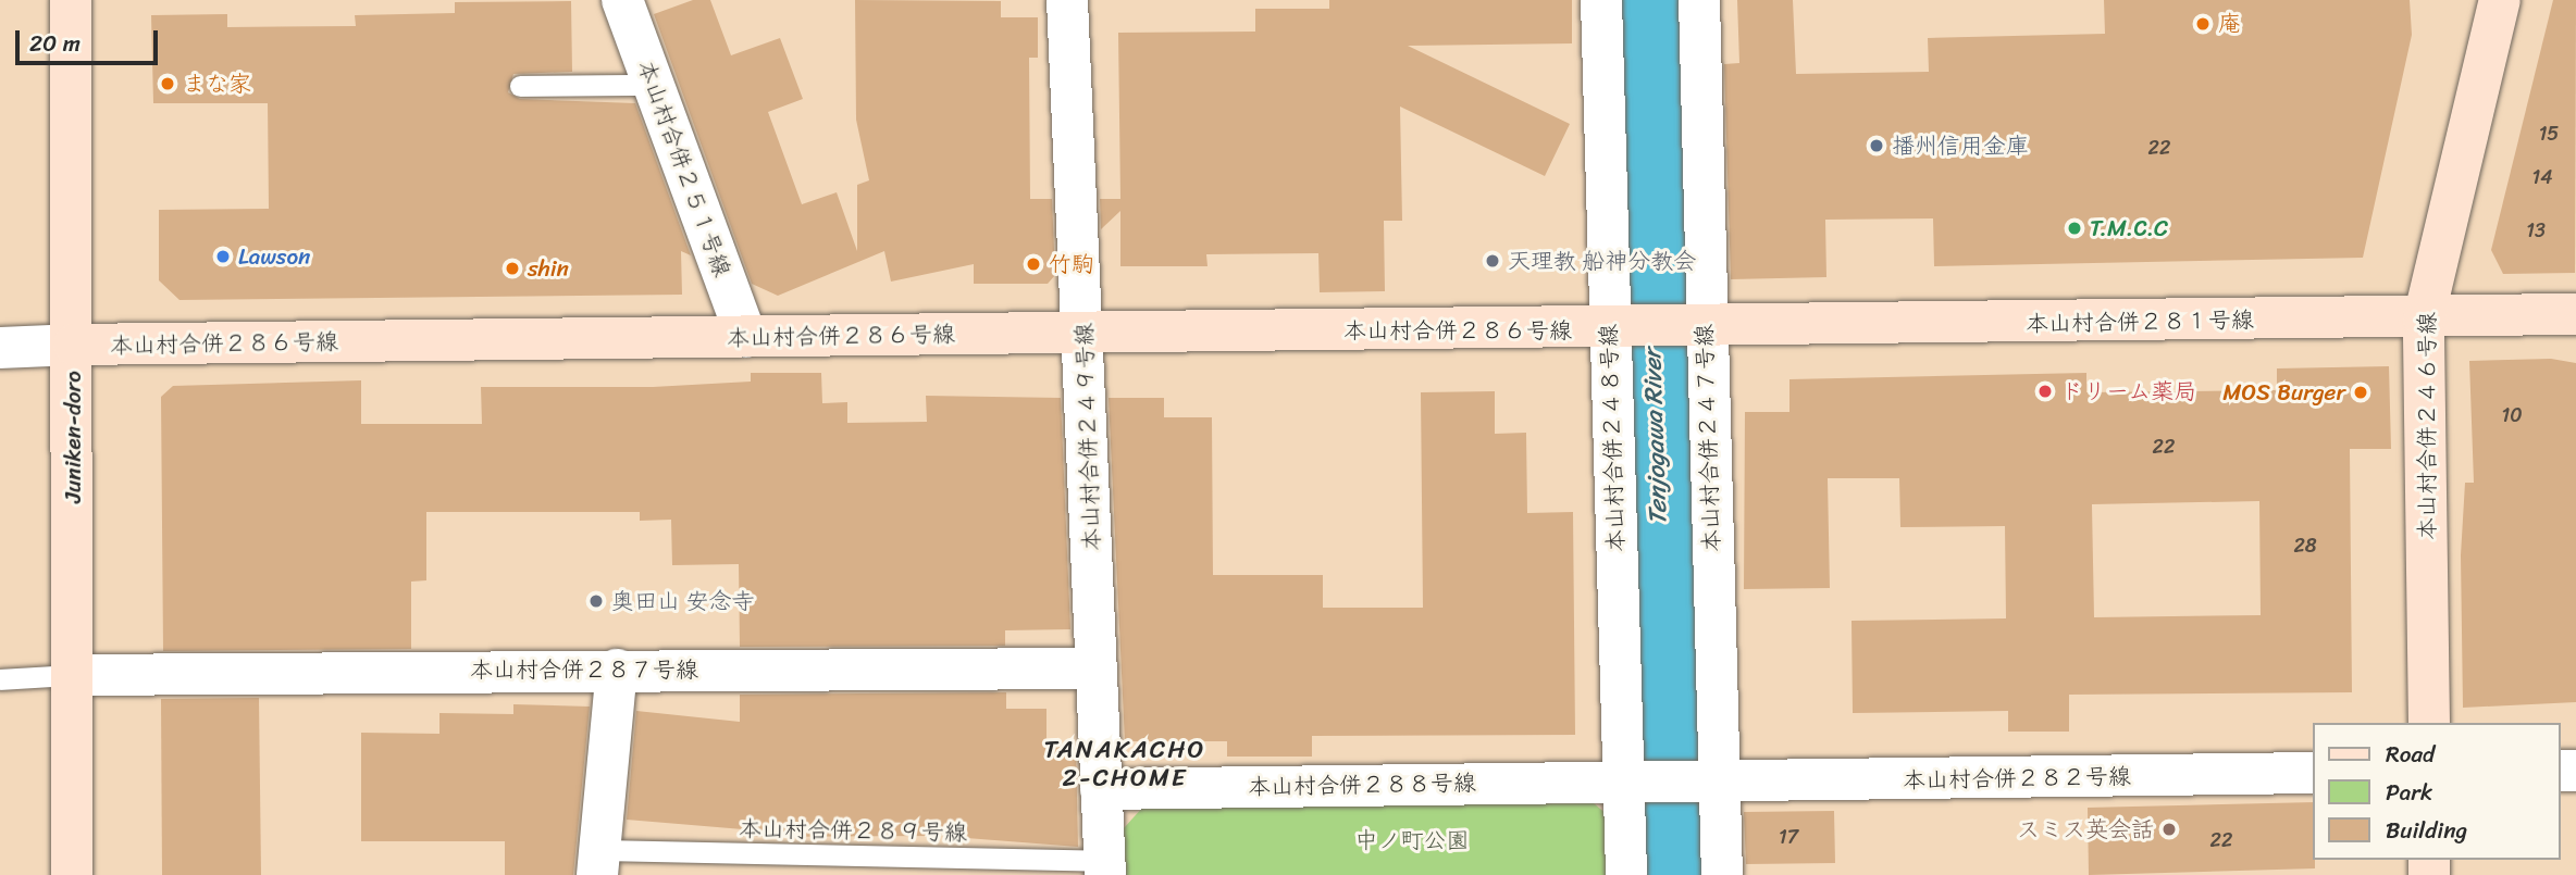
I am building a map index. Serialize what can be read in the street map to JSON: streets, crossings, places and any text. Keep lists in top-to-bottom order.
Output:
{
  "streets": {
    "street": [
      "本山村合併２５１号線",
      "本山村合併２８１号線",
      "本山村合併２８６号線",
      "本山村合併２４６号線",
      "Juniken-doro",
      "本山村合併２４９号線",
      "本山村合併２４８号線",
      "本山村合併２４７号線",
      "本山村合併２８７号線",
      "本山村合併２８２号線",
      "本山村合併２８８号線"
    ],
    "lane": ["本山村合併２８９号線"]
  },
  "crossings": [
    ["本山村合併２５１号線", "本山村合併２８６号線"],
    ["本山村合併２８１号線", "本山村合併２８６号線"],
    ["本山村合併２８１号線", "本山村合併２４６号線"],
    ["本山村合併２８１号線", "本山村合併２４８号線"],
    ["本山村合併２８１号線", "本山村合併２４７号線"],
    ["本山村合併２８６号線", "Juniken-doro"],
    ["本山村合併２８６号線", "本山村合併２４９号線"],
    ["本山村合併２８６号線", "本山村合併２４８号線"],
    ["Juniken-doro", "本山村合併２８７号線"],
    ["本山村合併２４９号線", "本山村合併２８７号線"],
    ["本山村合併２４９号線", "本山村合併２８８号線"],
    ["本山村合併２４９号線", "本山村合併２８９号線"],
    ["本山村合併２４８号線", "本山村合併２８２号線"],
    ["本山村合併２４８号線", "本山村合併２８８号線"],
    ["本山村合併２４７号線", "本山村合併２８２号線"],
    ["本山村合併２８２号線", "本山村合併２８８号線"]
  ],
  "districts": ["TANAKACHO 2-CHOME"],
  "water": ["Tenjogawa River"],
  "parks": ["中ノ町公園"],
  "places": [
    "庵",
    "まな家",
    "播州信用金庫",
    "T.M.C.C",
    "Lawson",
    "天理教 船神分教会",
    "竹駒",
    "shin",
    "ドリーム薬局",
    "MOS Burger",
    "奥田山 安念寺",
    "スミス英会話"
  ],
  "house_numbers": [
    "15",
    "22",
    "14",
    "13",
    "10",
    "22",
    "28",
    "17",
    "22"
  ],
  "legend": ["Road", "Park", "Building"],
  "scale_bar": "20 m"
}
